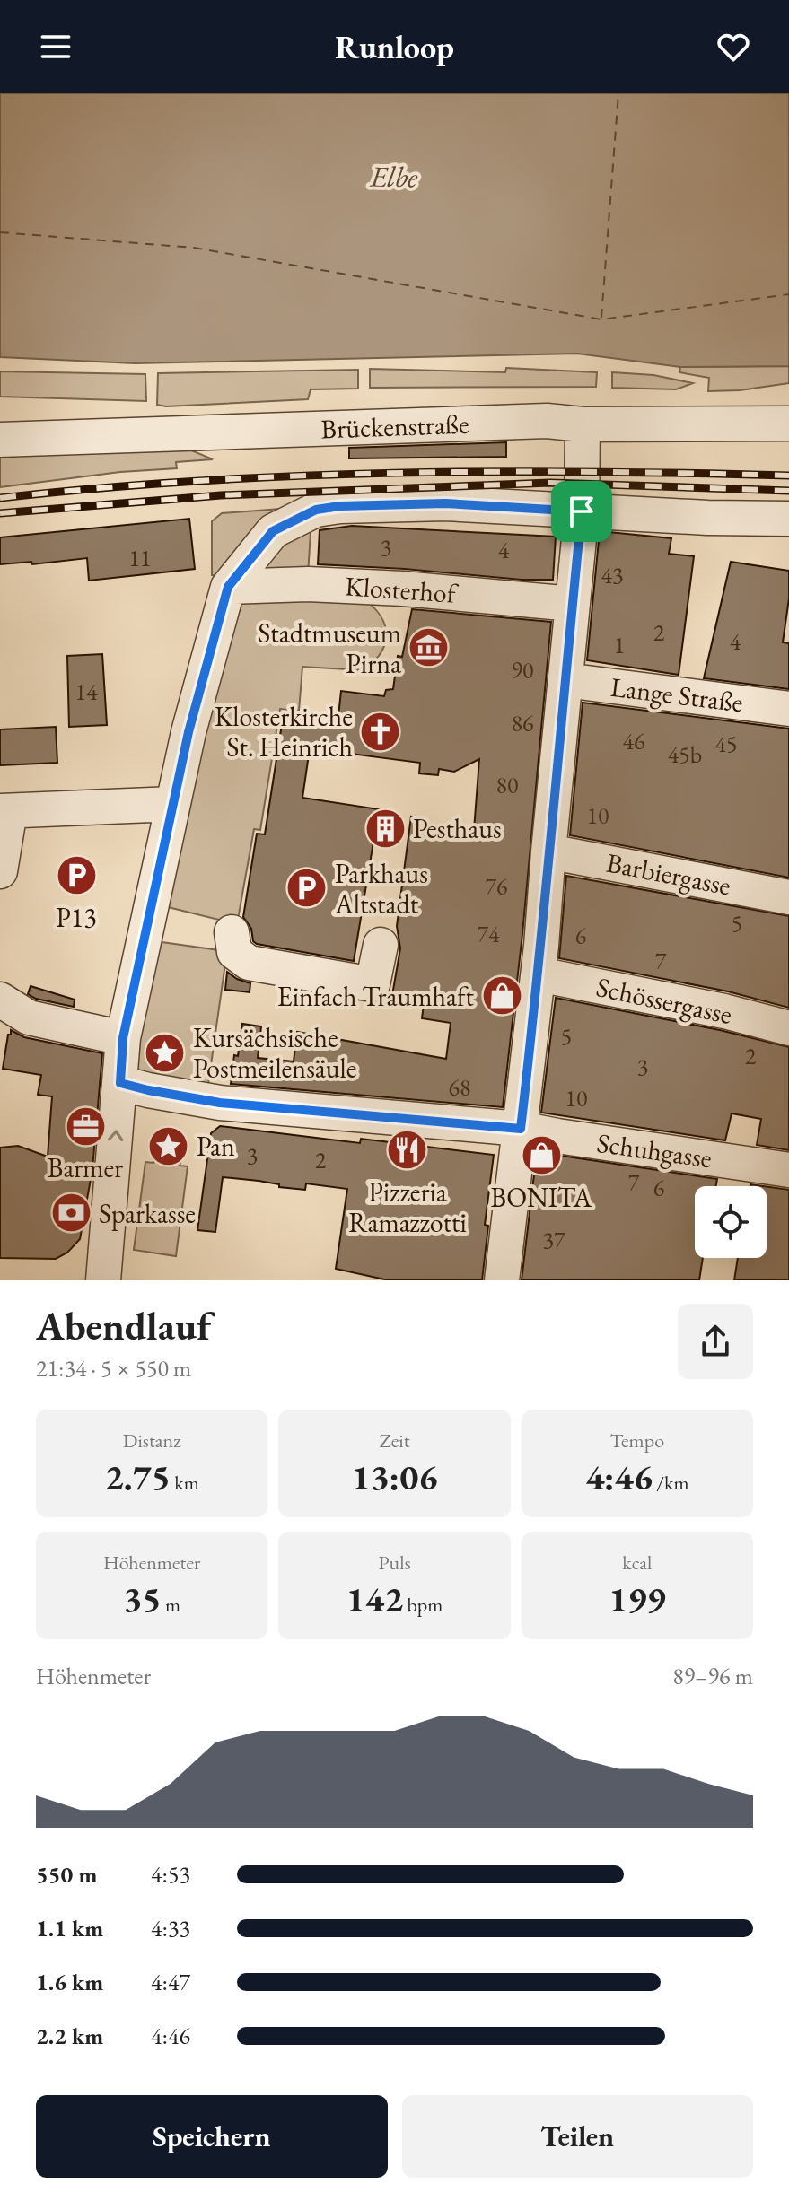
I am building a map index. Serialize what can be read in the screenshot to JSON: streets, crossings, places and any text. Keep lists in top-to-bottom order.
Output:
{
  "streets": {
    "street": [
      "Brückenstraße",
      "Klosterhof",
      "Lange Straße",
      "Barbiergasse",
      "Schössergasse",
      "Schuhgasse"
    ]
  },
  "water": ["Elbe"],
  "places": {
    "museum": ["Stadtmuseum Pirna"],
    "church": ["Klosterkirche St. Heinrich"],
    "building": ["Pesthaus"],
    "parking": ["P13", "Parkhaus Altstadt"],
    "shop": ["Einfach Traumhaft", "BONITA"],
    "place": ["Kursächsische Postmeilensäule", "Pan"],
    "office": ["Barmer"],
    "restaurant": ["Pizzeria Ramazzotti"],
    "bank": ["Sparkasse"]
  },
  "house_numbers": [
    "3",
    "4",
    "11",
    "43",
    "2",
    "4",
    "1",
    "90",
    "14",
    "86",
    "46",
    "45",
    "45b",
    "80",
    "10",
    "76",
    "5",
    "74",
    "6",
    "7",
    "5",
    "2",
    "3",
    "68",
    "10",
    "3",
    "2",
    "7",
    "6",
    "37"
  ],
  "page": {
    "header": "Runloop",
    "heading": ["Abendlauf", "21:34 · 5 × 550 m"],
    "stats": [
      ["Distanz", "2.75 km"],
      ["Zeit", "13:06"],
      ["Tempo", "4:46 /km"],
      ["Höhenmeter", "35 m"],
      ["Puls", "142 bpm"],
      ["kcal", "199"]
    ],
    "chart": ["Höhenmeter", "89–96 m"],
    "list": [
      {
        "name": "550 m",
        "note": "4:53"
      },
      {
        "name": "1.1 km",
        "note": "4:33"
      },
      {
        "name": "1.6 km",
        "note": "4:47"
      },
      {
        "name": "2.2 km",
        "note": "4:46"
      }
    ],
    "buttons": ["Speichern", "Teilen"]
  }
}
